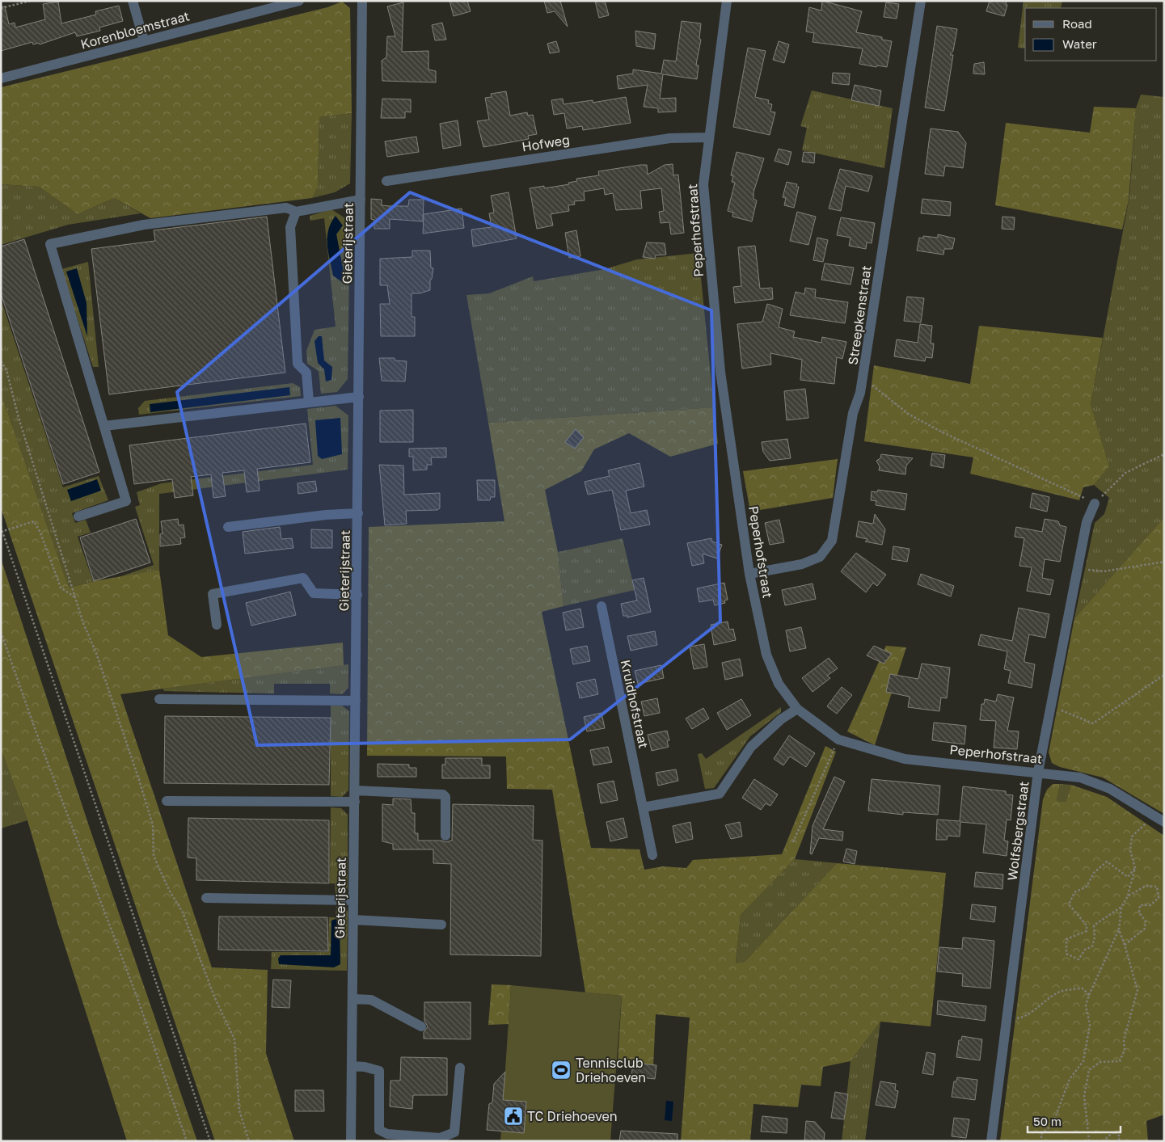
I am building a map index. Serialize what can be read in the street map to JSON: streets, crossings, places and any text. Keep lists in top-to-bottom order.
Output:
{
  "streets": {
    "street": [
      "Korenbloemstraat",
      "Hofweg",
      "Peperhofstraat",
      "Gieterijstraat",
      "Streepkenstraat",
      "Kruidhofstraat",
      "Wolfsbergstraat"
    ]
  },
  "crossings": [
    ["Hofweg", "Peperhofstraat"],
    ["Peperhofstraat", "Streepkenstraat"],
    ["Peperhofstraat", "Wolfsbergstraat"]
  ],
  "places": {
    "sports": ["Tennisclub Driehoeven"],
    "public building": ["TC Driehoeven"]
  },
  "legend": ["Road", "Water"],
  "scale_bar": "50 m"
}
